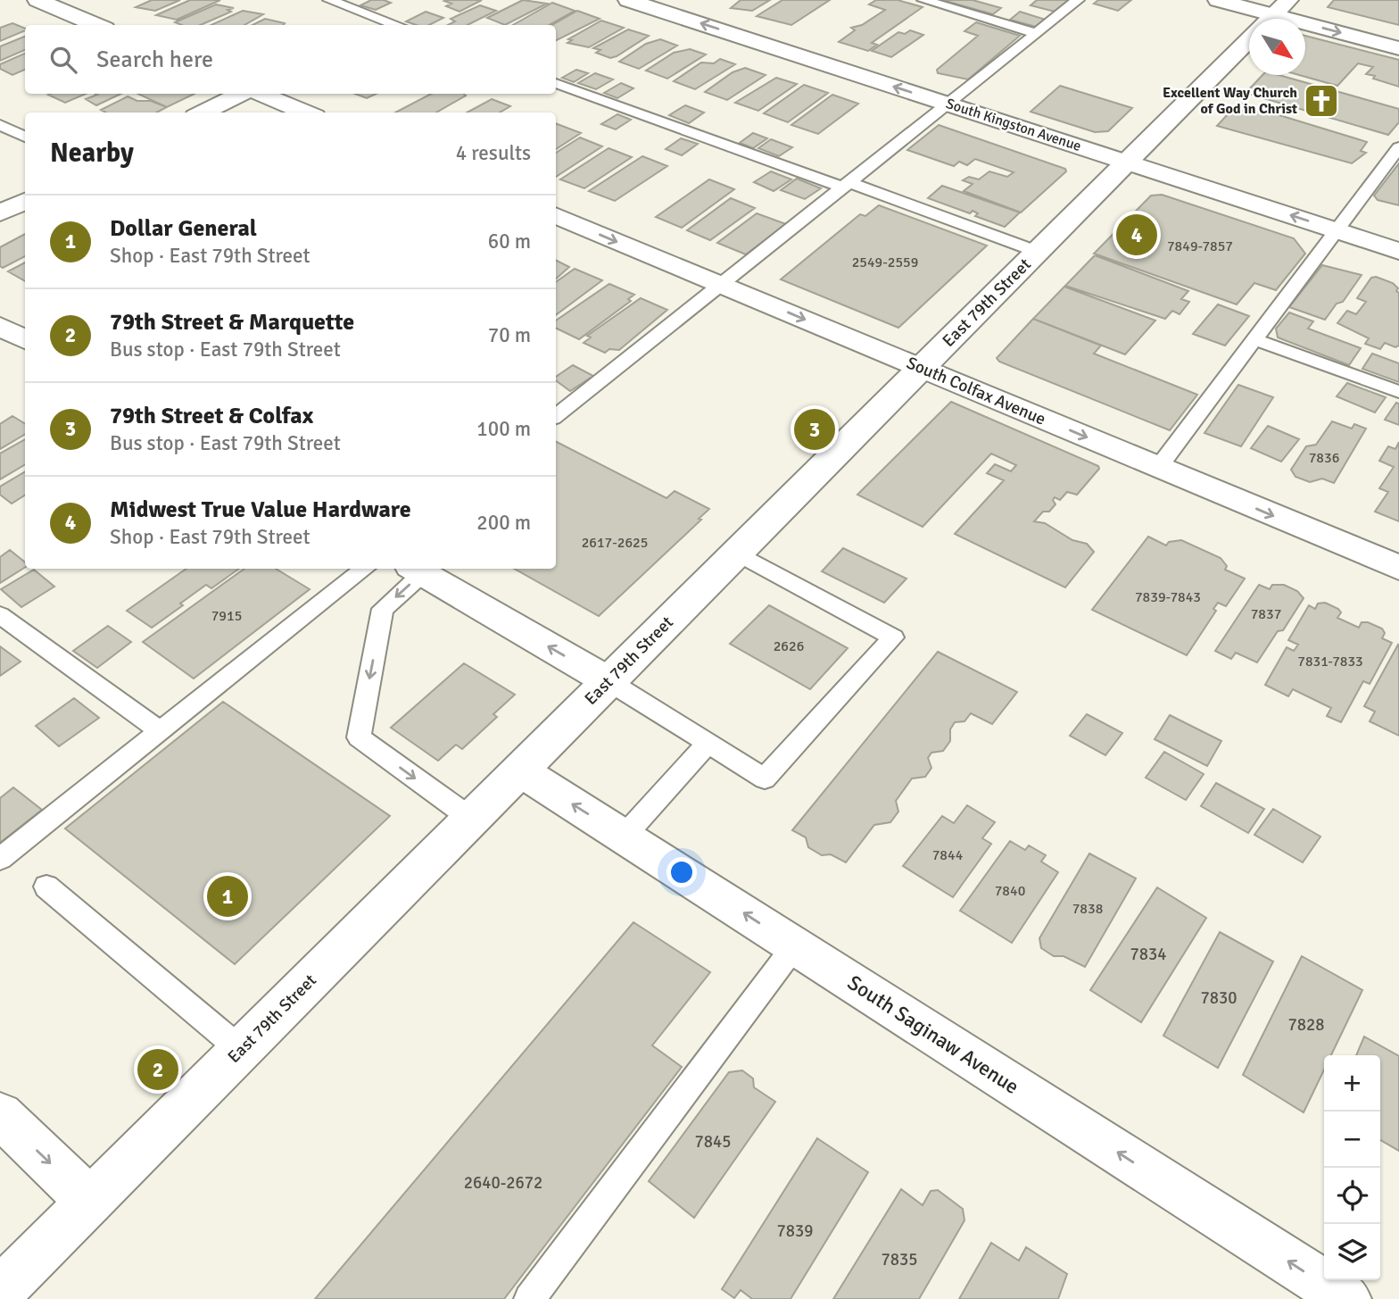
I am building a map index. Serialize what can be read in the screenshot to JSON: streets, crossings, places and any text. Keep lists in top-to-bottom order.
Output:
{
  "streets": {
    "street": [
      "South Kingston Avenue",
      "East 79th Street",
      "South Colfax Avenue",
      "South Saginaw Avenue"
    ]
  },
  "crossings": [
    ["South Kingston Avenue", "East 79th Street"],
    ["East 79th Street", "South Colfax Avenue"],
    ["East 79th Street", "South Saginaw Avenue"]
  ],
  "one_way": ["South Kingston Avenue", "South Colfax Avenue", "South Saginaw Avenue"],
  "places": {
    "church": ["Excellent Way Church of God in Christ"]
  },
  "house_numbers": [
    "7849-7857",
    "2549-2559",
    "7836",
    "2617-2625",
    "7839-7843",
    "7837",
    "7915",
    "2626",
    "7831-7833",
    "7844",
    "7840",
    "7838",
    "7834",
    "7830",
    "7828",
    "7845",
    "2640-2672",
    "7839",
    "7835"
  ],
  "north": "bottom right",
  "page": {
    "search": "Search here",
    "heading": ["Nearby", "4 results"],
    "list": [
      {
        "mark": "1",
        "name": "Dollar General",
        "note": "Shop · East 79th Street",
        "value": "60 m"
      },
      {
        "mark": "2",
        "name": "79th Street & Marquette",
        "note": "Bus stop · East 79th Street",
        "value": "70 m"
      },
      {
        "mark": "3",
        "name": "79th Street & Colfax",
        "note": "Bus stop · East 79th Street",
        "value": "100 m"
      },
      {
        "mark": "4",
        "name": "Midwest True Value Hardware",
        "note": "Shop · East 79th Street",
        "value": "200 m"
      }
    ],
    "pins": [
      "4",
      "3",
      "1",
      "2"
    ],
    "map_buttons": ["+", "−"]
  }
}
